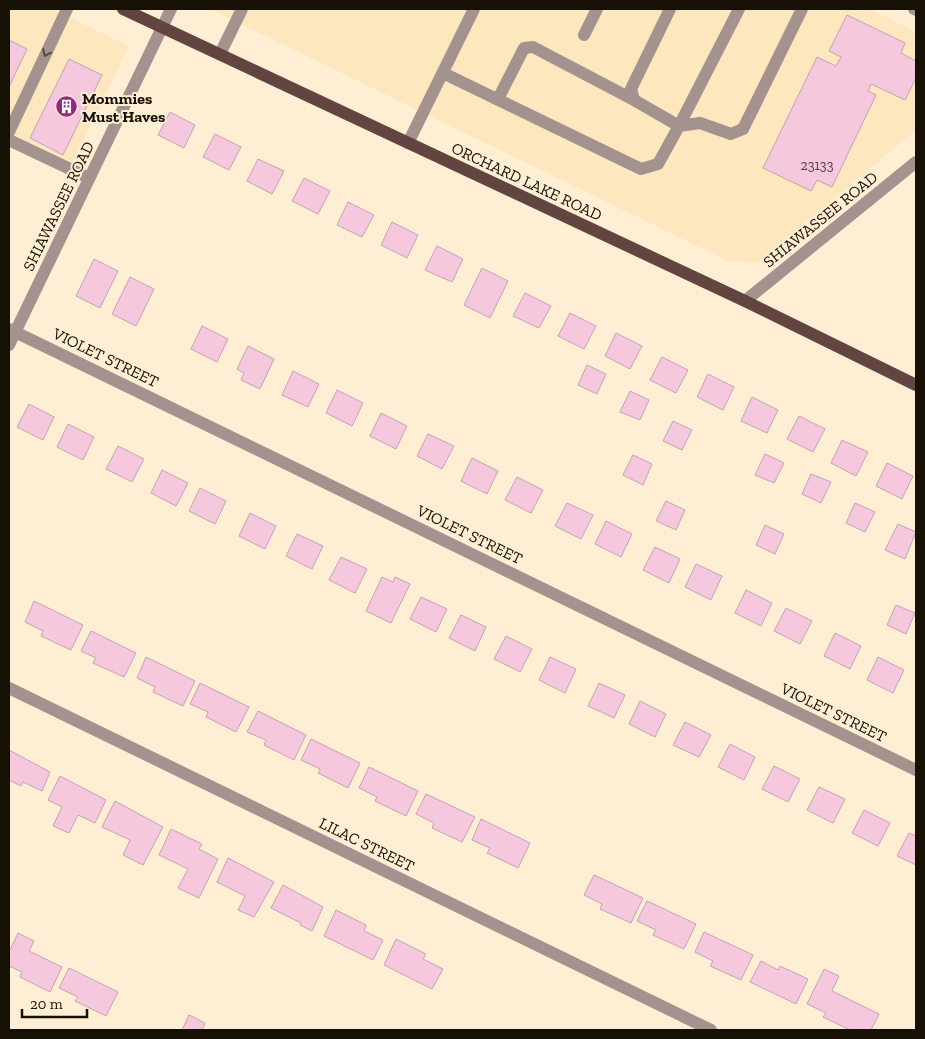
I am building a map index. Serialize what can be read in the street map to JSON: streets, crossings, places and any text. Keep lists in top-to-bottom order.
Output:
{
  "streets": {
    "main road": ["ORCHARD LAKE ROAD"],
    "street": ["SHIAWASSEE ROAD", "VIOLET STREET", "LILAC STREET"]
  },
  "crossings": [
    ["ORCHARD LAKE ROAD", "SHIAWASSEE ROAD"],
    ["SHIAWASSEE ROAD", "VIOLET STREET"]
  ],
  "places": {
    "building": ["Mommies Must Haves"]
  },
  "house_numbers": ["23133"],
  "scale_bar": "20 m"
}
